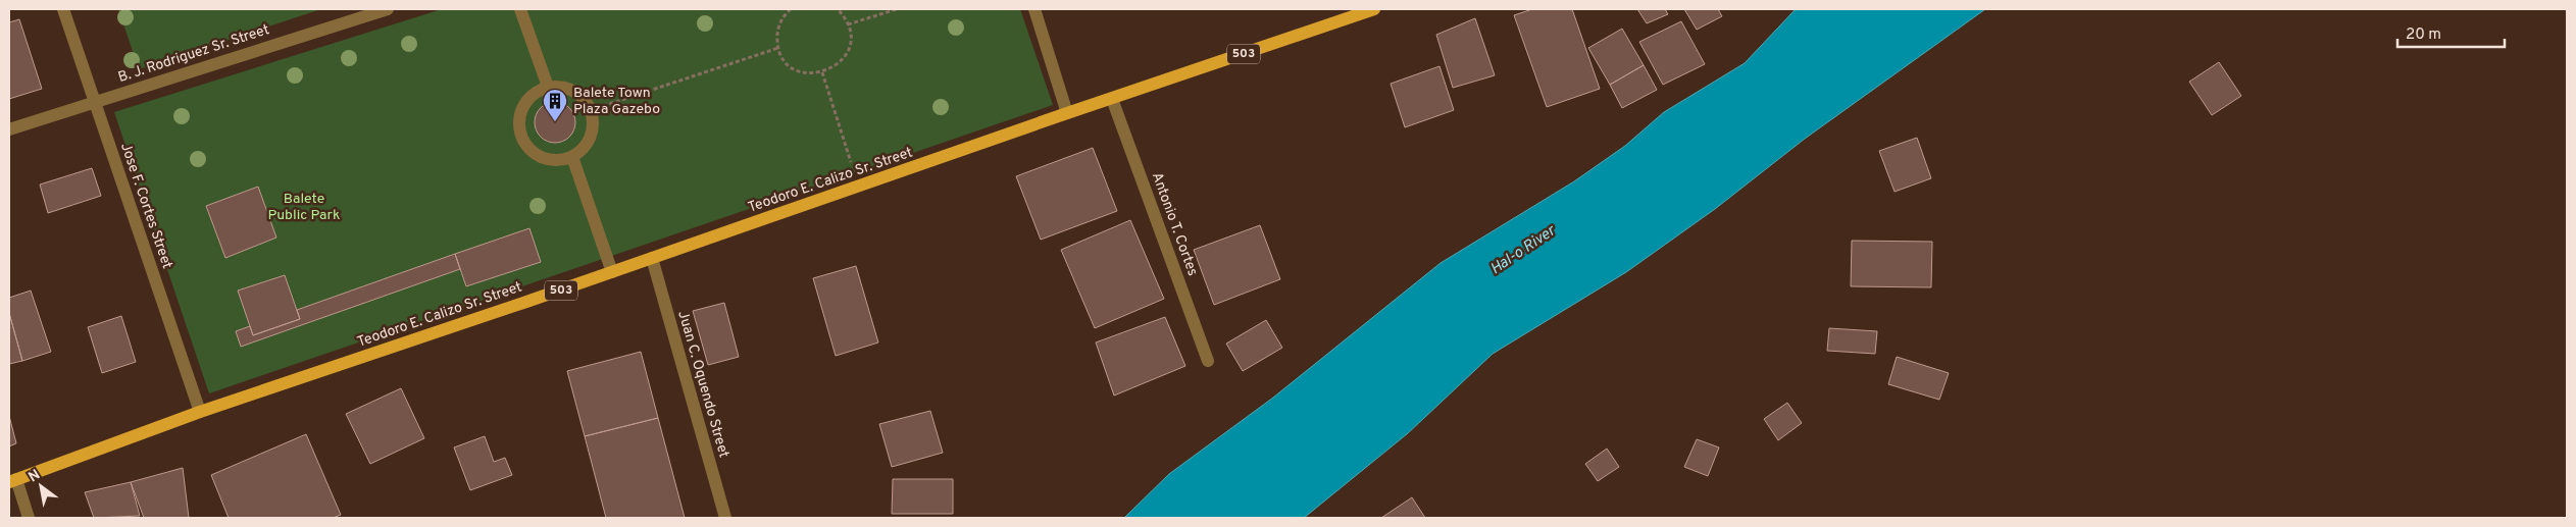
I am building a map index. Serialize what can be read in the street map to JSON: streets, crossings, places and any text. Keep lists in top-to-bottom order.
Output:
{
  "streets": {
    "main road": ["503", "Teodoro E. Calizo Sr. Street"],
    "street": [
      "B. J. Rodriguez Sr. Street",
      "Jose F. Cortes Street",
      "Antonio T. Cortes",
      "Juan C. Oquendo Street"
    ]
  },
  "crossings": [
    ["B. J. Rodriguez Sr. Street", "Jose F. Cortes Street"],
    ["503", "Teodoro E. Calizo Sr. Street"],
    ["503", "Antonio T. Cortes"],
    ["Teodoro E. Calizo Sr. Street", "Jose F. Cortes Street"],
    ["Teodoro E. Calizo Sr. Street", "Antonio T. Cortes"],
    ["Teodoro E. Calizo Sr. Street", "Juan C. Oquendo Street"]
  ],
  "water": ["Hal-o River"],
  "parks": ["Balete Public Park"],
  "places": {
    "building": ["Balete Town Plaza Gazebo"]
  },
  "scale_bar": "20 m",
  "north": "top left"
}
